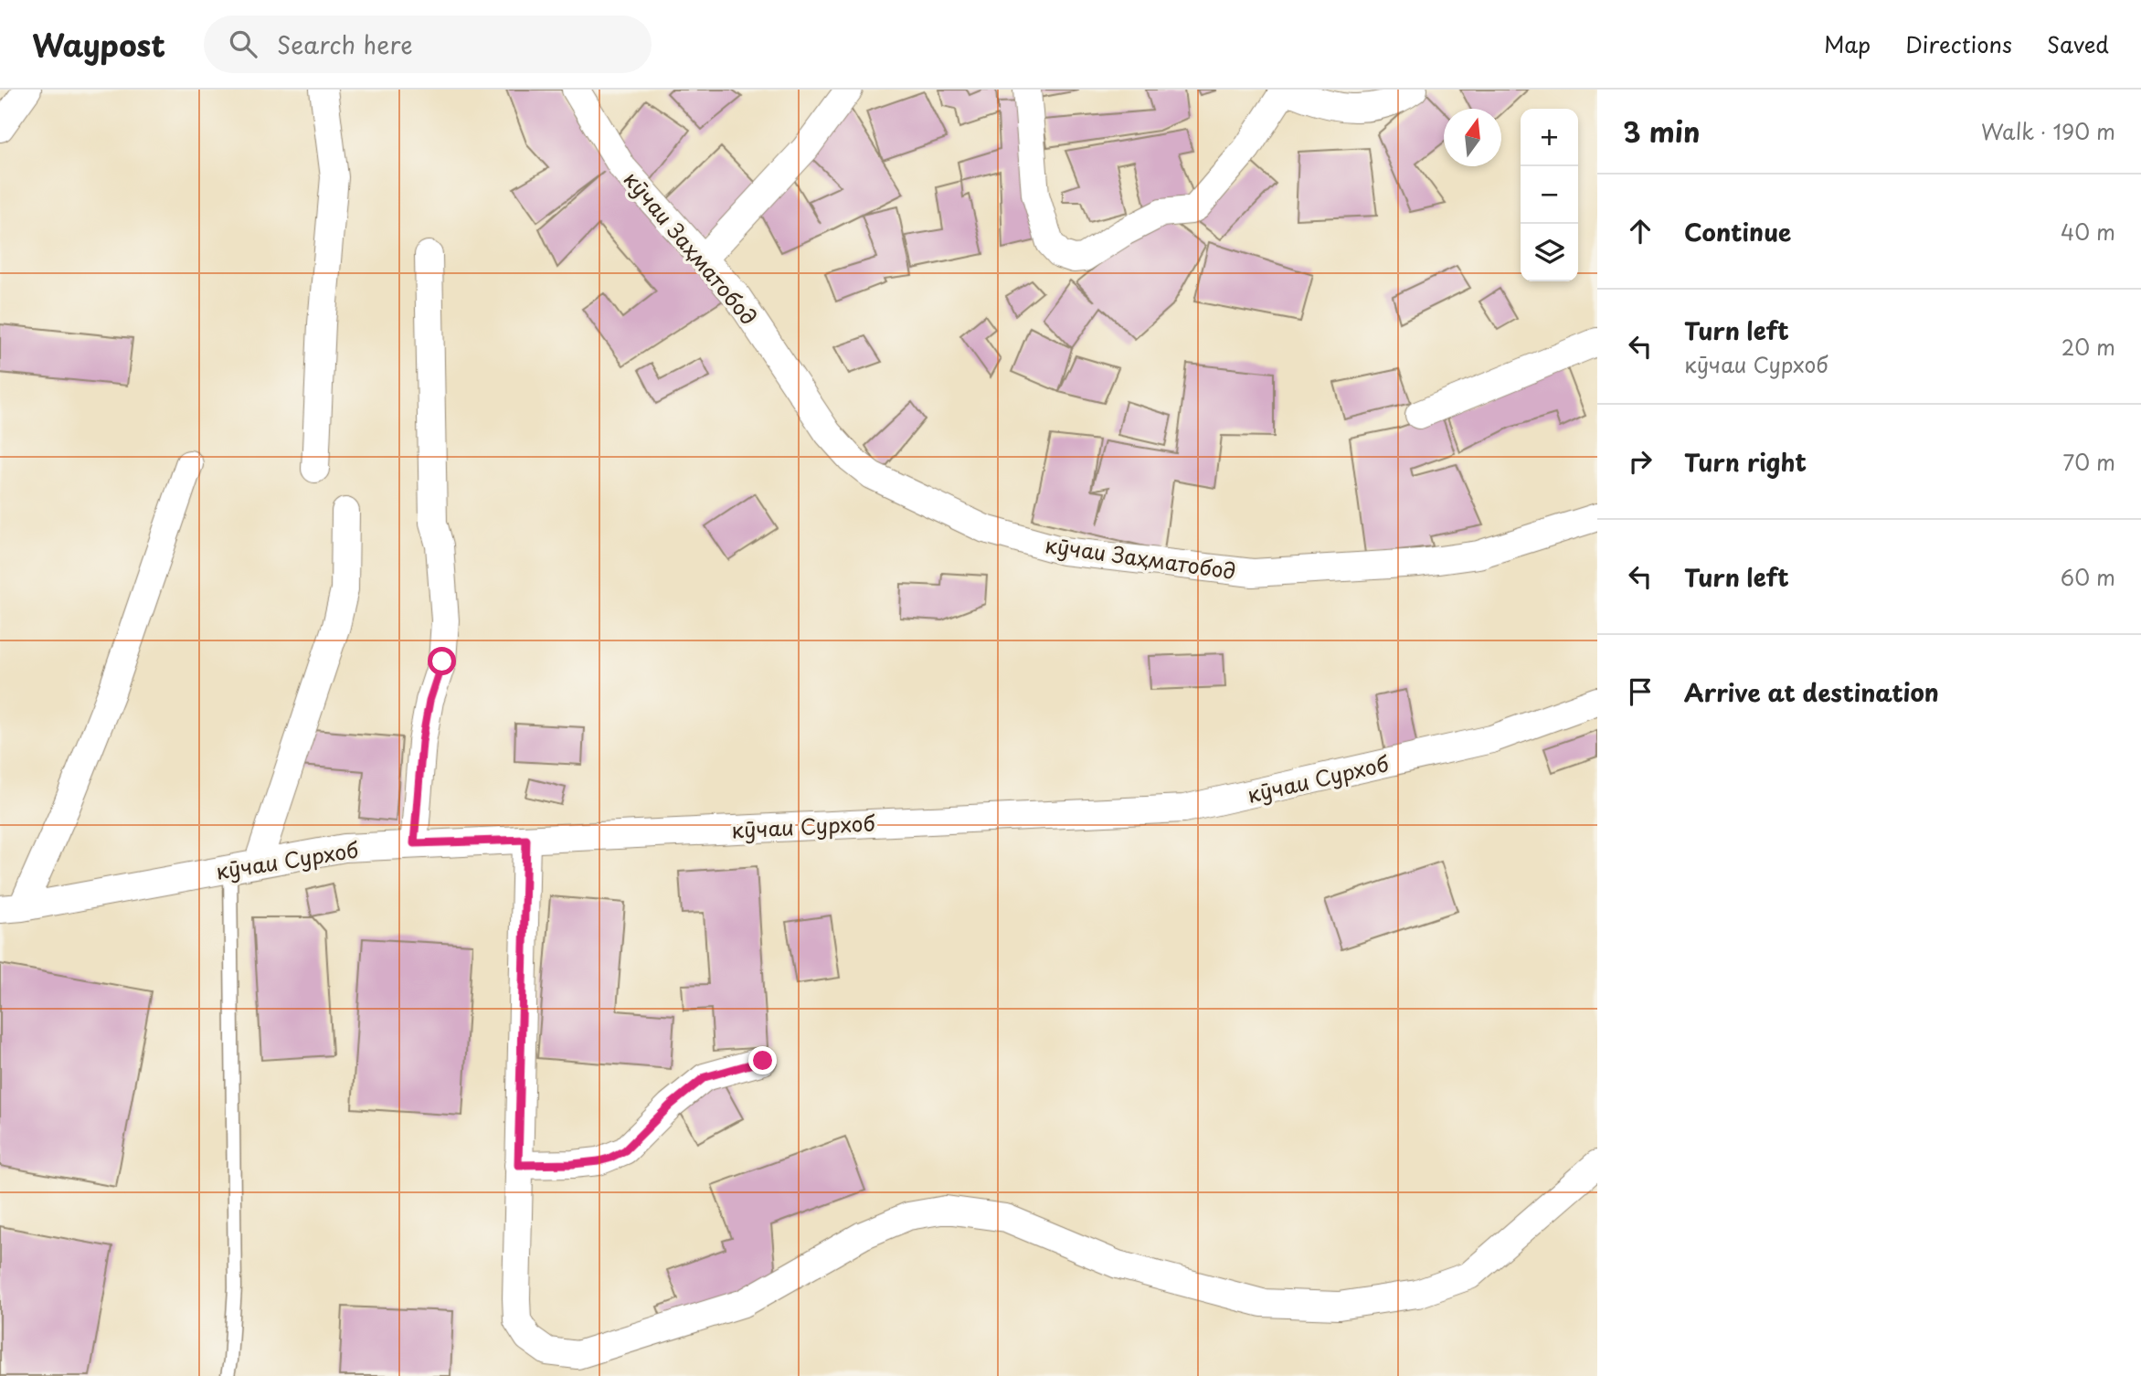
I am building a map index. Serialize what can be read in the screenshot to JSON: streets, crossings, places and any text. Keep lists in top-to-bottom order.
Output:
{
  "streets": {
    "street": ["кӯчаи Заҳматобод", "кӯчаи Сурхоб"]
  },
  "north": "top",
  "page": {
    "header": "Waypost",
    "search": "Search here",
    "nav": ["Map", "Directions", "Saved"],
    "heading": ["3 min", "Walk · 190 m"],
    "map_buttons": ["+", "−"],
    "list": [
      ["Continue", "40 m"],
      ["Turn left", "кӯчаи Сурхоб", "20 m"],
      ["Turn right", "70 m"],
      ["Turn left", "60 m"],
      "Arrive at destination"
    ]
  }
}
